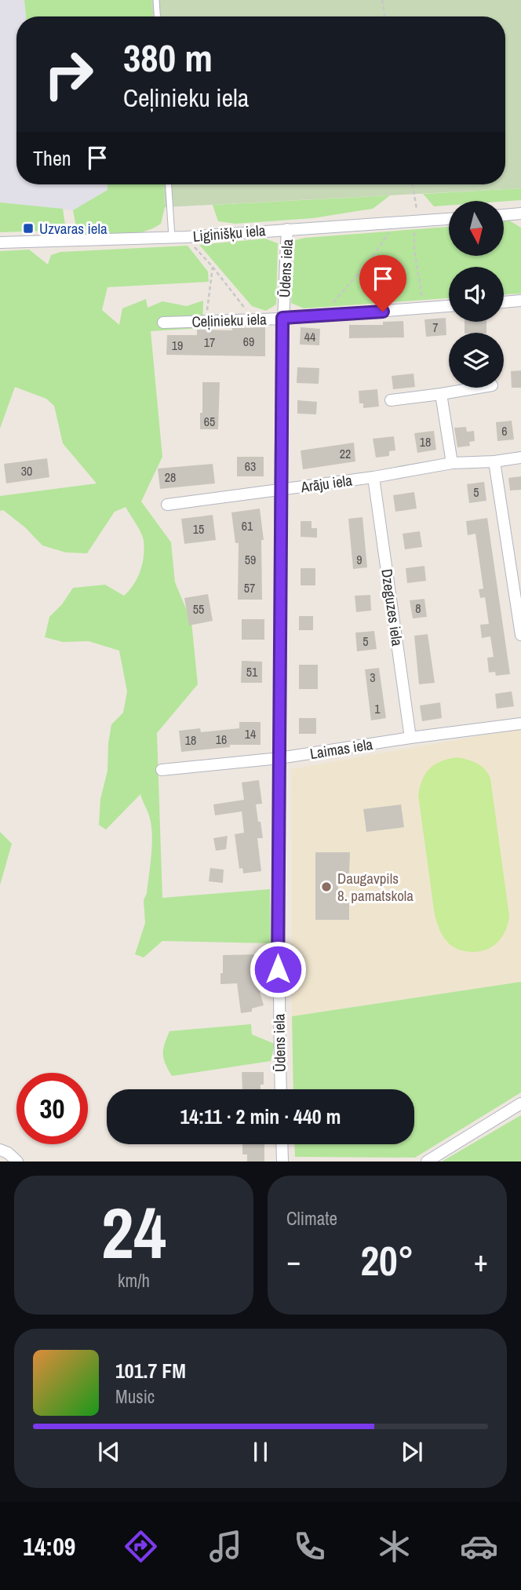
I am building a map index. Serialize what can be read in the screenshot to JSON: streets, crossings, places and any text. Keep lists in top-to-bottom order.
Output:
{
  "streets": {
    "street": [
      "Liginišķu iela",
      "Ūdens iela",
      "Ceļinieku iela",
      "Arāju iela",
      "Dzeguzes iela",
      "Laimas iela"
    ]
  },
  "crossings": [
    ["Liginišķu iela", "Ūdens iela"],
    ["Ūdens iela", "Ceļinieku iela"],
    ["Ūdens iela", "Arāju iela"],
    ["Ūdens iela", "Laimas iela"],
    ["Arāju iela", "Dzeguzes iela"],
    ["Dzeguzes iela", "Laimas iela"]
  ],
  "places": {
    "transit": ["Uzvaras iela"],
    "other": ["Daugavpils 8. pamatskola"]
  },
  "house_numbers": [
    "7",
    "44",
    "69",
    "17",
    "19",
    "65",
    "6",
    "18",
    "22",
    "63",
    "30",
    "28",
    "5",
    "61",
    "15",
    "59",
    "9",
    "57",
    "8",
    "55",
    "5",
    "51",
    "3",
    "1",
    "14",
    "16",
    "18"
  ],
  "north": "bottom",
  "page": {
    "turn": ["380 m", "Ceļinieku iela"],
    "then": "Then",
    "limit": "30",
    "trip": "14:11 · 2 min · 440 m",
    "tile": [
      ["24", "km/h"],
      "Climate"
    ],
    "heat": ["−", "20°", "+"],
    "song": ["101.7 FM", "Music"],
    "tabs": "14:09"
  }
}
